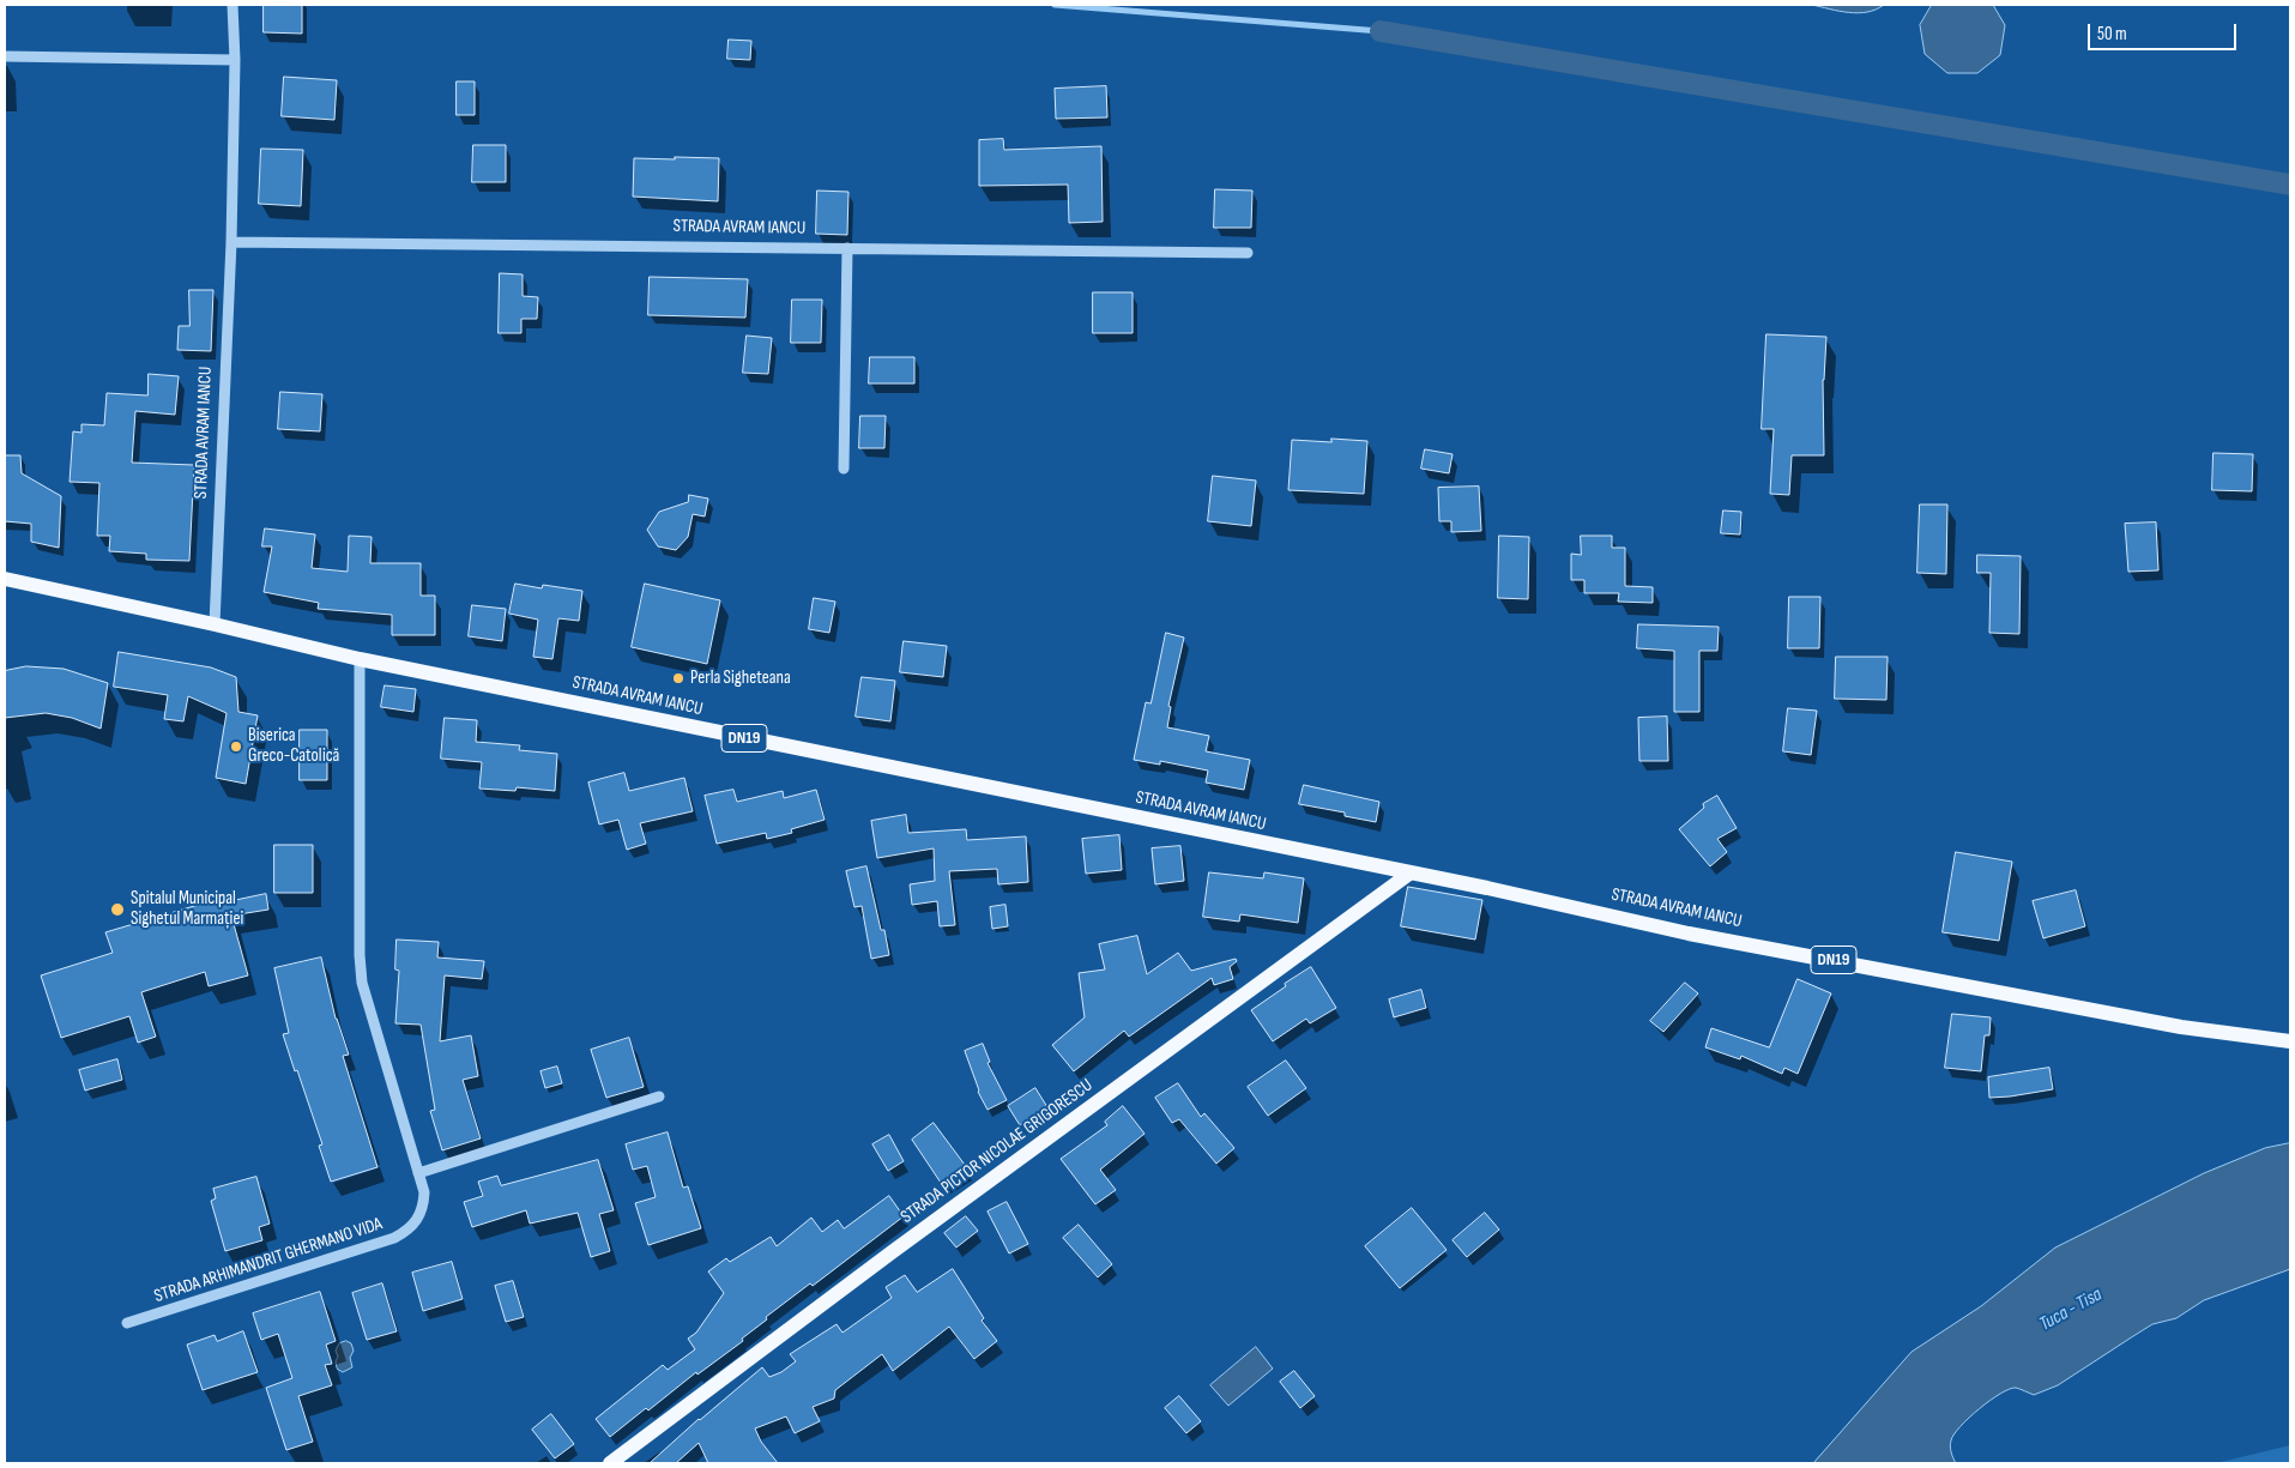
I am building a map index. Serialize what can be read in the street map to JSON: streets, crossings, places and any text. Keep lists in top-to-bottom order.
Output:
{
  "streets": {
    "main road": ["STRADA AVRAM IANCU", "DN19", "STRADA PICTOR NICOLAE GRIGORESCU"],
    "street": ["STRADA ARHIMANDRIT GHERMANO VIDA"]
  },
  "crossings": [
    ["STRADA AVRAM IANCU", "STRADA PICTOR NICOLAE GRIGORESCU"],
    ["STRADA AVRAM IANCU", "STRADA ARHIMANDRIT GHERMANO VIDA"]
  ],
  "water": ["Тиса - Tisa"],
  "places": ["Perla Sigheteana", "Biserica Greco-Catolică", "Spitalul Municipal Sighetul Marmației"],
  "scale_bar": "50 m"
}
